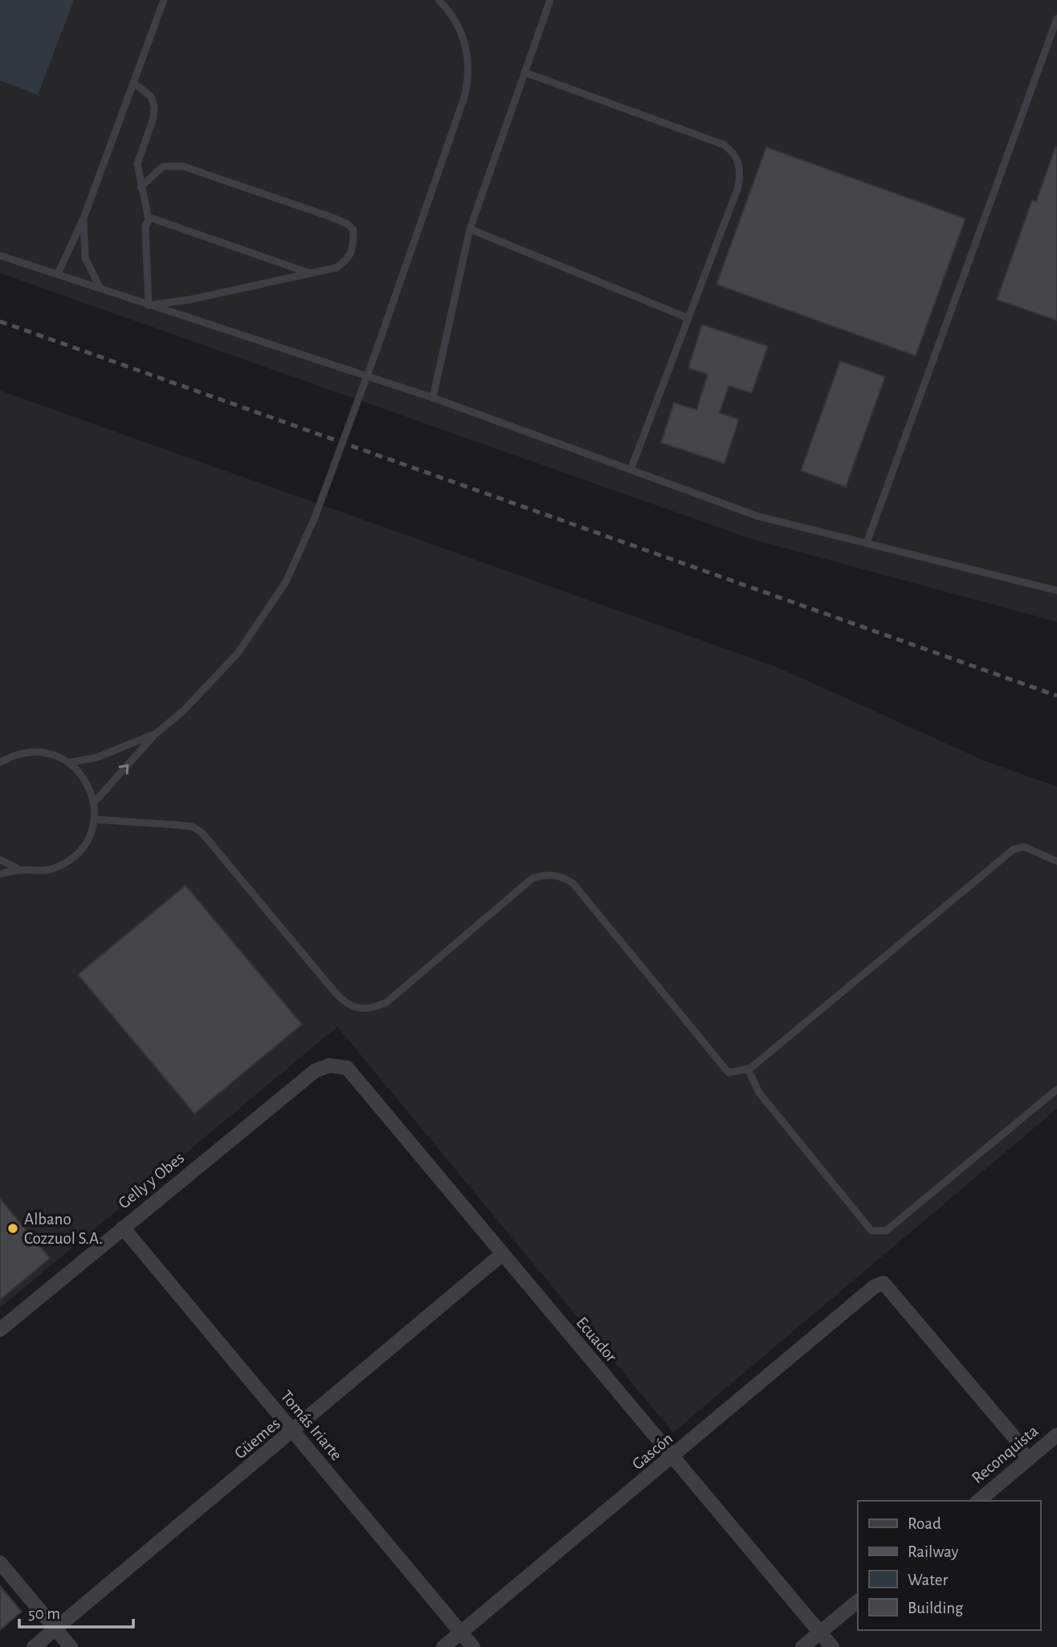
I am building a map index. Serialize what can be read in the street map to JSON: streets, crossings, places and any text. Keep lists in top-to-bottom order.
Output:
{
  "streets": {
    "street": [
      "Gelly y Obes",
      "Ecuador",
      "Tomás Iriarte",
      "Güemes",
      "Gascón",
      "Reconquista"
    ]
  },
  "crossings": [
    ["Gelly y Obes", "Ecuador"],
    ["Gelly y Obes", "Tomás Iriarte"],
    ["Ecuador", "Güemes"],
    ["Ecuador", "Gascón"],
    ["Tomás Iriarte", "Güemes"],
    ["Tomás Iriarte", "Gascón"],
    ["Gascón", "Reconquista"]
  ],
  "places": ["Albano Cozzuol S.A."],
  "legend": [
    "Road",
    "Railway",
    "Water",
    "Building"
  ],
  "scale_bar": "50 m"
}
